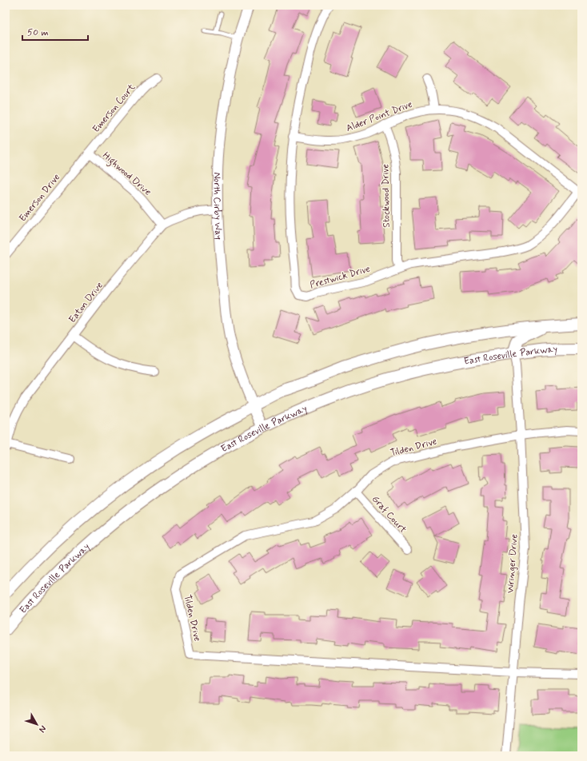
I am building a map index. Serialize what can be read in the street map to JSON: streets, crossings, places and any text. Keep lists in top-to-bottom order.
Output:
{
  "streets": {
    "main road": ["East Roseville Parkway"],
    "street": [
      "Emerson Court",
      "Alder Point Drive",
      "Highwood Drive",
      "Stockwood Drive",
      "Emerson Drive",
      "North Cirby Way",
      "Prestwick Drive",
      "Eaton Drive",
      "Tilden Drive",
      "Graf Court",
      "Wringer Drive"
    ]
  },
  "crossings": [
    ["Emerson Court", "Highwood Drive"],
    ["Emerson Court", "Emerson Drive"],
    ["Alder Point Drive", "Stockwood Drive"],
    ["Alder Point Drive", "Prestwick Drive"],
    ["Highwood Drive", "Emerson Drive"],
    ["Highwood Drive", "Eaton Drive"],
    ["Stockwood Drive", "Prestwick Drive"],
    ["North Cirby Way", "Eaton Drive"],
    ["North Cirby Way", "East Roseville Parkway"],
    ["East Roseville Parkway", "Wringer Drive"],
    ["Tilden Drive", "Graf Court"],
    ["Tilden Drive", "Wringer Drive"]
  ],
  "scale_bar": "50 m",
  "north": "bottom right"
}
